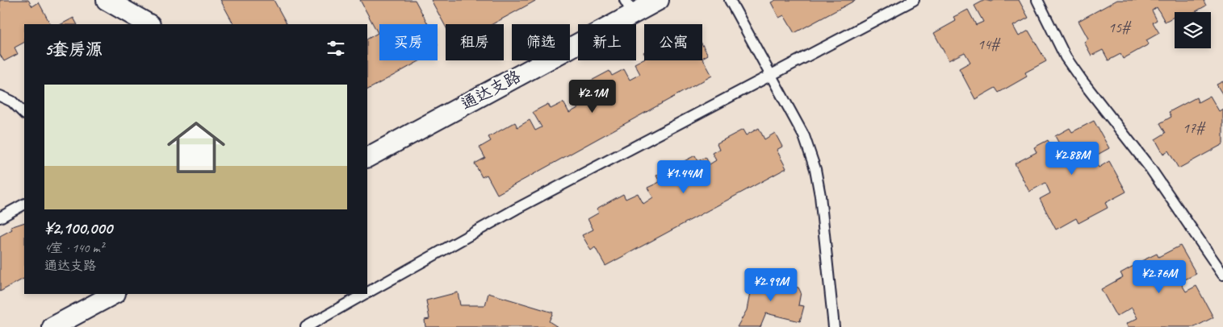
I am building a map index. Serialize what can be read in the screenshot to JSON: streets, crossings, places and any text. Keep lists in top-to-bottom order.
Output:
{
  "streets": {
    "street": ["通达支路"]
  },
  "house_numbers": ["15#", "14#", "17#"],
  "page": {
    "chip": [
      "买房",
      "租房",
      "筛选",
      "新上",
      "公寓"
    ],
    "heading": "5套房源",
    "list": [
      {
        "name": "¥2,100,000",
        "note": "4室 · 140 m² · 通达支路"
      }
    ],
    "price": [
      "¥2.1M",
      "¥2.88M",
      "¥1.44M",
      "¥2.76M",
      "¥2.99M"
    ]
  }
}
